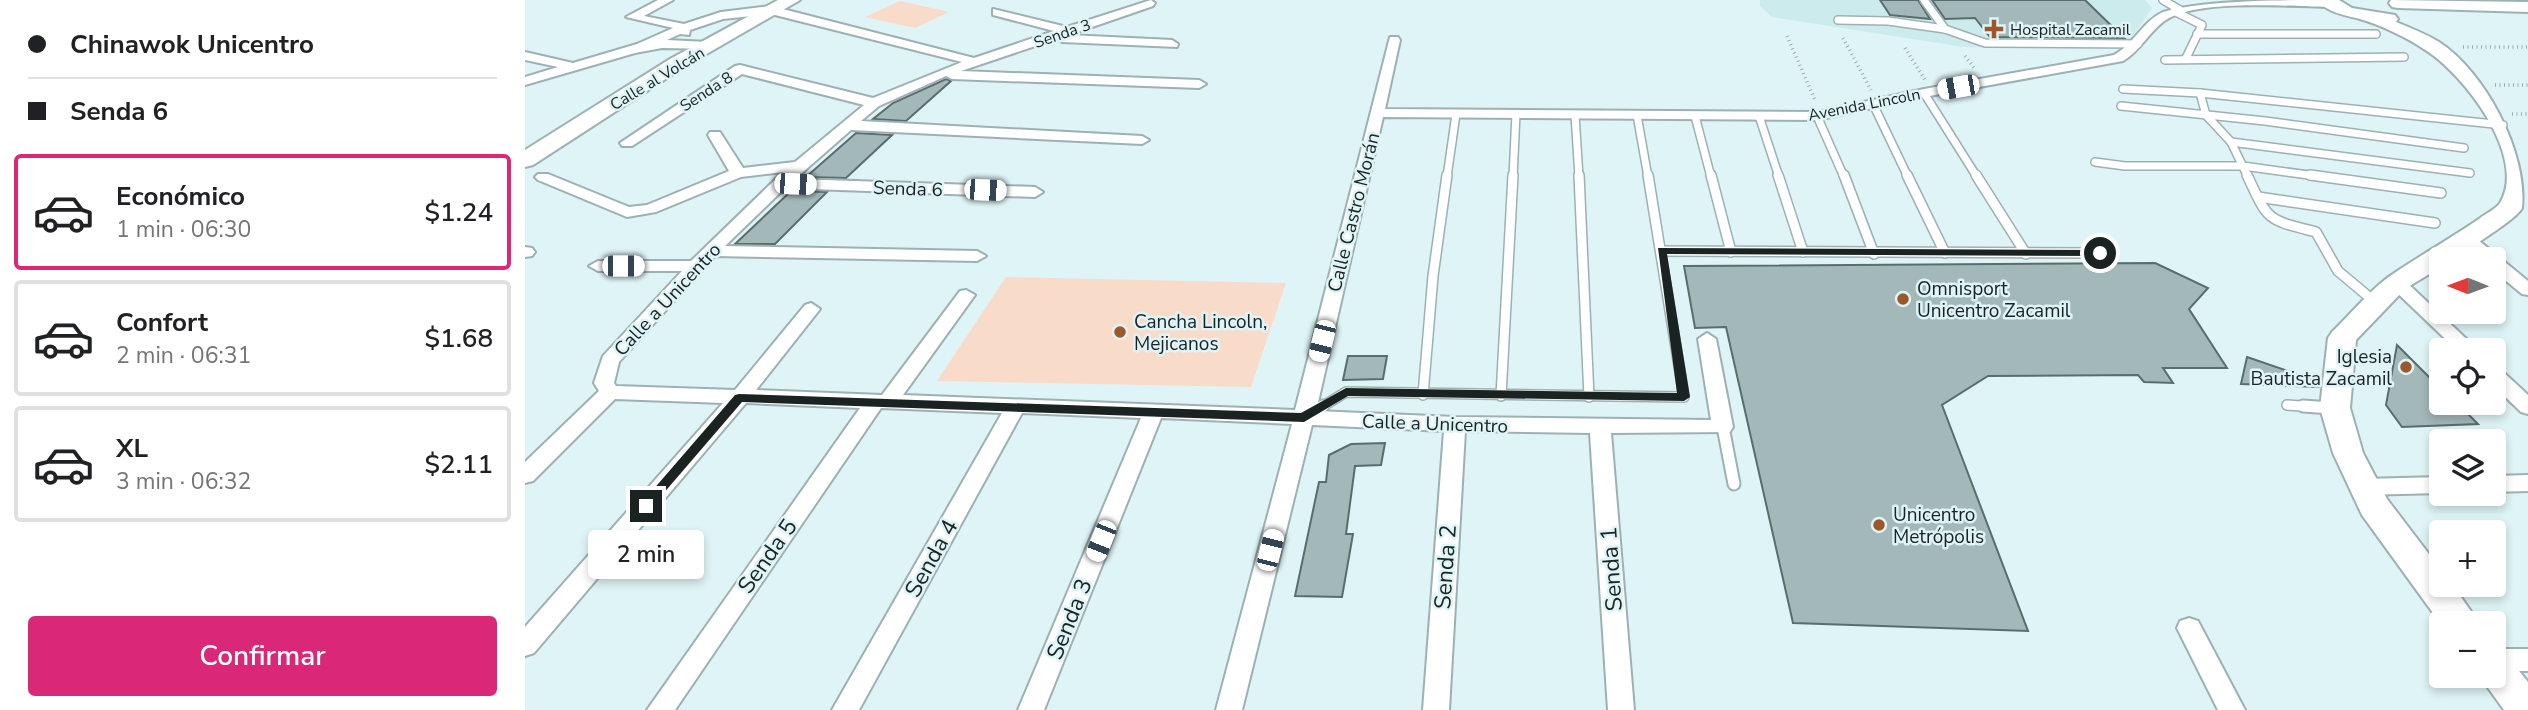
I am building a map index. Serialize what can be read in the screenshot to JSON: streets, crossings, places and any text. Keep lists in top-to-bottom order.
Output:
{
  "streets": {
    "street": [
      "Senda 3",
      "Calle al Volcán",
      "Senda 8",
      "Avenida Lincoln",
      "Senda 6",
      "Calle Castro Morán",
      "Calle a Unicentro",
      "Senda 5",
      "Senda 4",
      "Senda 2",
      "Senda 1"
    ]
  },
  "crossings": [
    ["Senda 3", "Calle a Unicentro"],
    ["Senda 8", "Calle a Unicentro"],
    ["Avenida Lincoln", "Calle Castro Morán"],
    ["Senda 6", "Calle a Unicentro"],
    ["Calle Castro Morán", "Calle a Unicentro"],
    ["Calle a Unicentro", "Senda 5"],
    ["Calle a Unicentro", "Senda 4"],
    ["Calle a Unicentro", "Senda 2"],
    ["Calle a Unicentro", "Senda 1"]
  ],
  "places": {
    "health": ["Hospital Zacamil"],
    "other": [
      "Omnisport Unicentro Zacamil",
      "Cancha Lincoln, Mejicanos",
      "Iglesia Bautista Zacamil",
      "Unicentro Metrópolis"
    ]
  },
  "north": "left",
  "page": {
    "banner": ["Chinawok Unicentro", "Senda 6"],
    "list": [
      {
        "name": "Económico",
        "note": "1 min · 06:30",
        "value": "$1.24"
      },
      {
        "name": "Confort",
        "note": "2 min · 06:31",
        "value": "$1.68"
      },
      {
        "name": "XL",
        "note": "3 min · 06:32",
        "value": "$2.11"
      }
    ],
    "map_buttons": ["+", "−"],
    "bubble": "2 min",
    "buttons": "Confirmar"
  }
}
